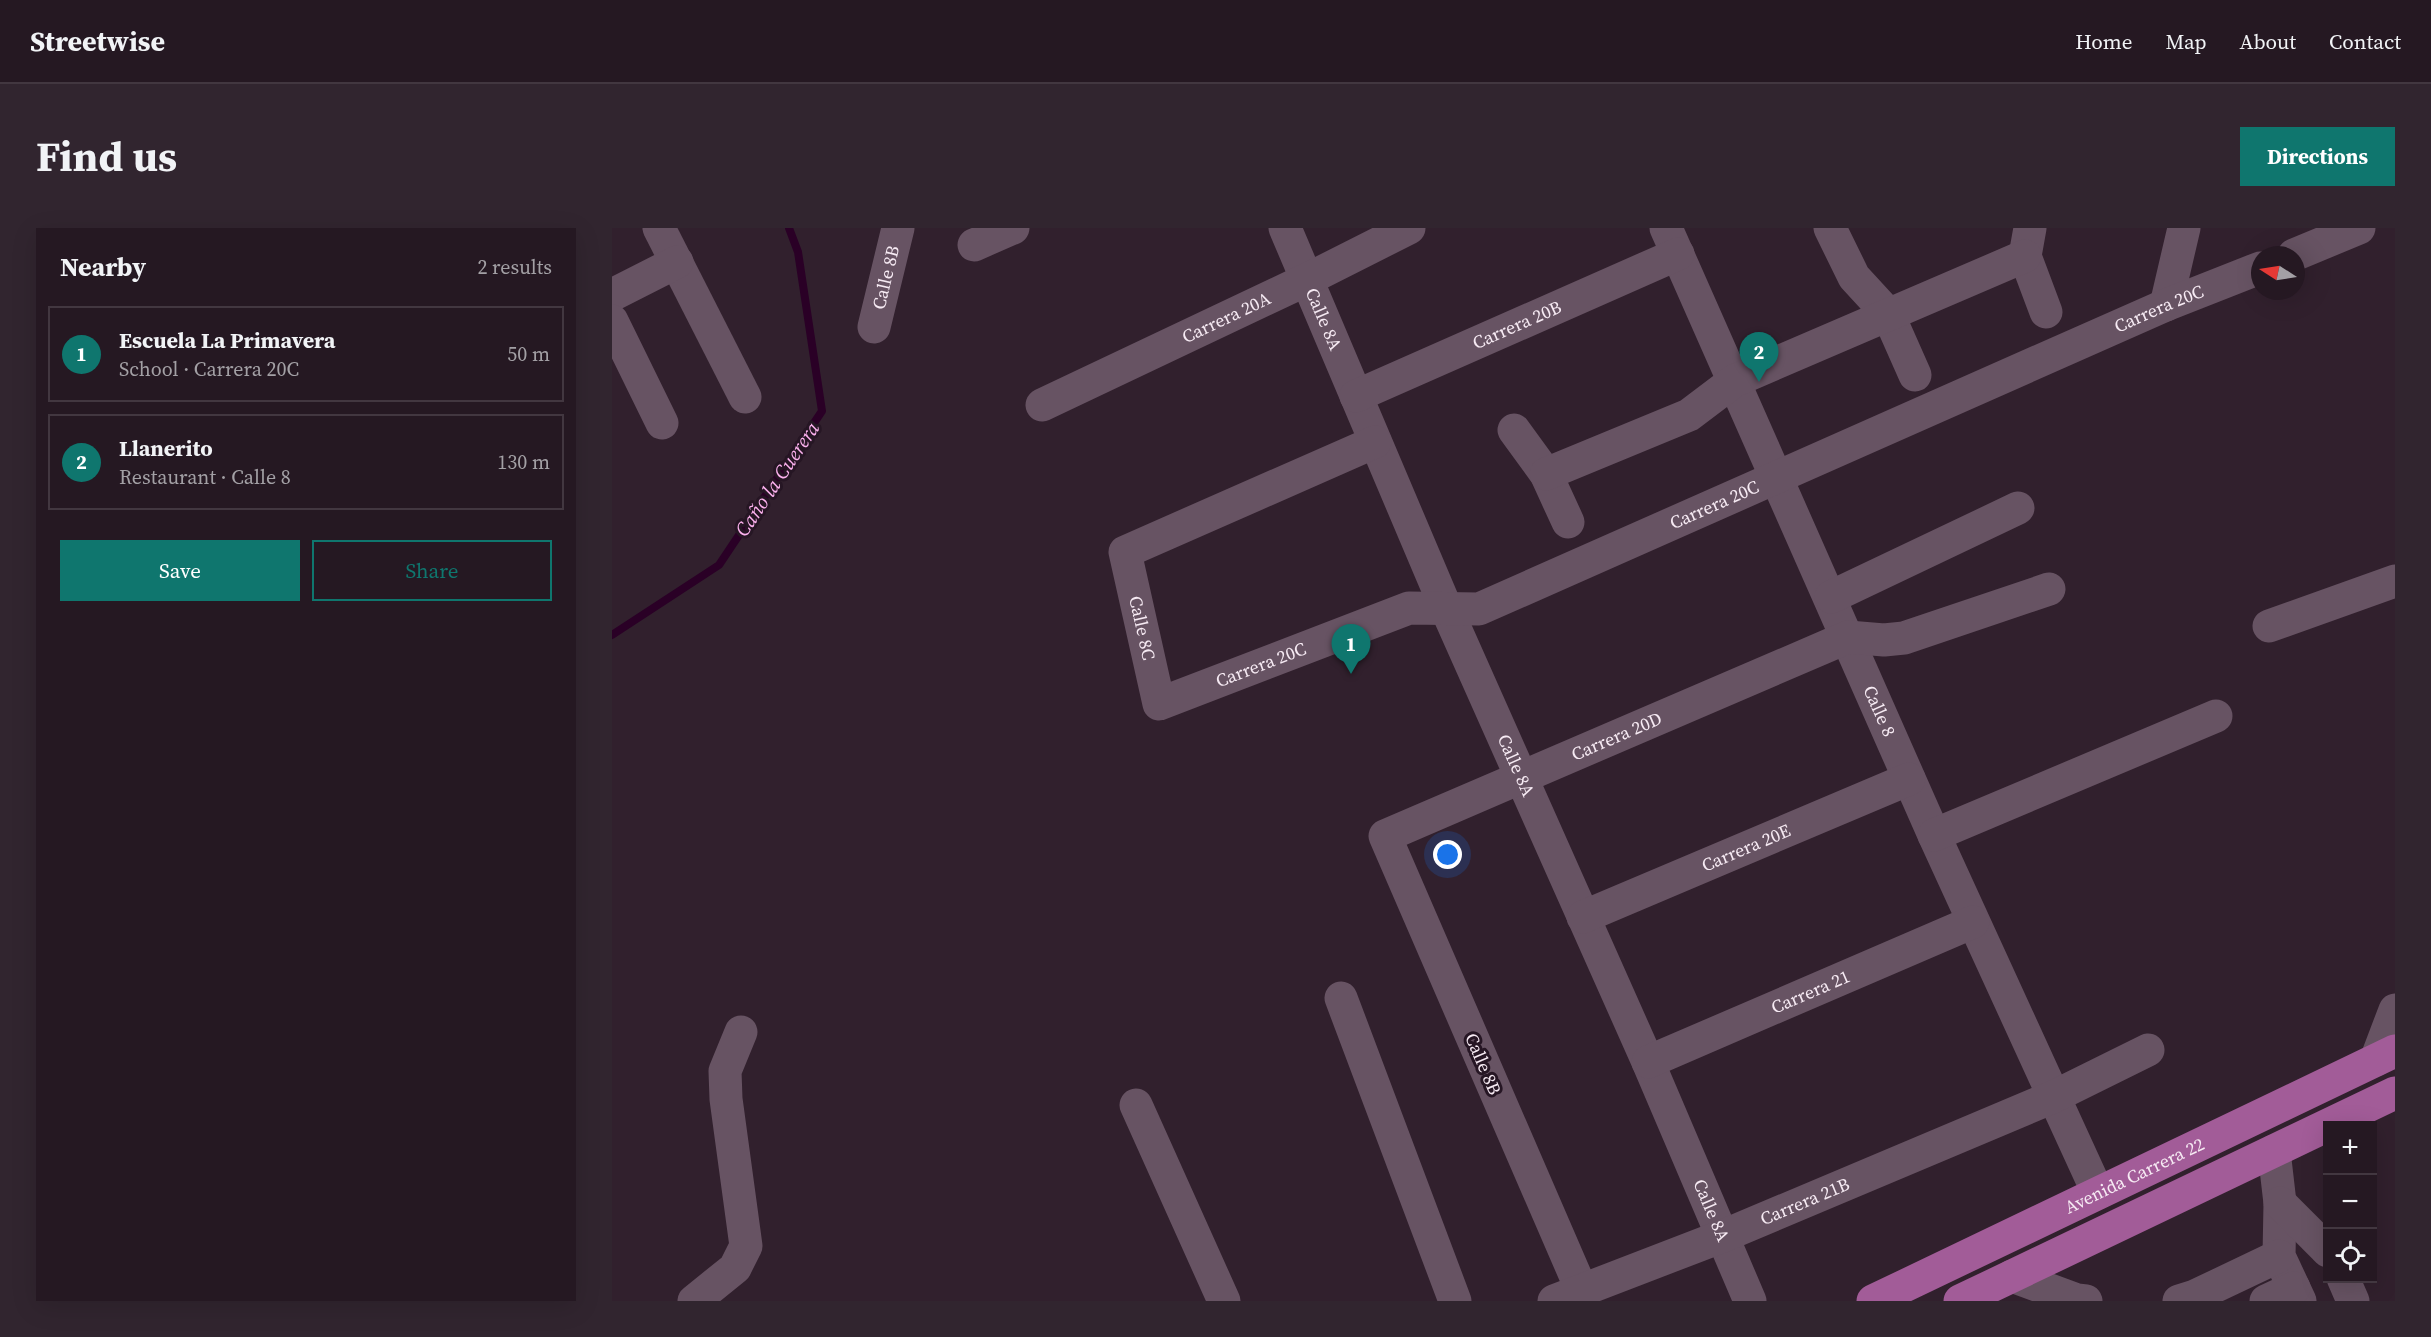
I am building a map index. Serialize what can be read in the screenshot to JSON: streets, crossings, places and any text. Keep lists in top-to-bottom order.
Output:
{
  "streets": {
    "main road": ["Avenida Carrera 22"],
    "street": [
      "Calle 8B",
      "Carrera 20C",
      "Carrera 20A",
      "Calle 8A",
      "Carrera 20B",
      "Calle 8C",
      "Calle 8",
      "Carrera 20D",
      "Carrera 20E",
      "Carrera 21",
      "Carrera 21B"
    ]
  },
  "crossings": [
    ["Calle 8B", "Carrera 20D"],
    ["Calle 8B", "Carrera 21B"],
    ["Carrera 20C", "Calle 8A"],
    ["Carrera 20C", "Calle 8C"],
    ["Carrera 20C", "Calle 8"],
    ["Carrera 20A", "Calle 8A"],
    ["Calle 8A", "Carrera 20B"],
    ["Calle 8A", "Calle 8C"],
    ["Calle 8A", "Carrera 20D"],
    ["Calle 8A", "Carrera 20E"],
    ["Calle 8A", "Carrera 21"],
    ["Calle 8A", "Carrera 21B"],
    ["Carrera 20B", "Calle 8"],
    ["Calle 8", "Carrera 20D"],
    ["Calle 8", "Carrera 20E"],
    ["Calle 8", "Carrera 21"],
    ["Calle 8", "Avenida Carrera 22"],
    ["Calle 8", "Carrera 21B"]
  ],
  "water": ["Caño la Cuerera"],
  "north": "left",
  "page": {
    "header": "Streetwise",
    "nav": [
      "Home",
      "Map",
      "About",
      "Contact"
    ],
    "title": "Find us",
    "buttons": [
      "Directions",
      ["Save", "Share"]
    ],
    "heading": ["Nearby", "2 results"],
    "list": [
      {
        "mark": "1",
        "name": "Escuela La Primavera",
        "note": "School · Carrera 20C",
        "value": "50 m"
      },
      {
        "mark": "2",
        "name": "Llanerito",
        "note": "Restaurant · Calle 8",
        "value": "130 m"
      }
    ],
    "pins": ["2", "1"],
    "map_buttons": ["+", "−"]
  }
}
